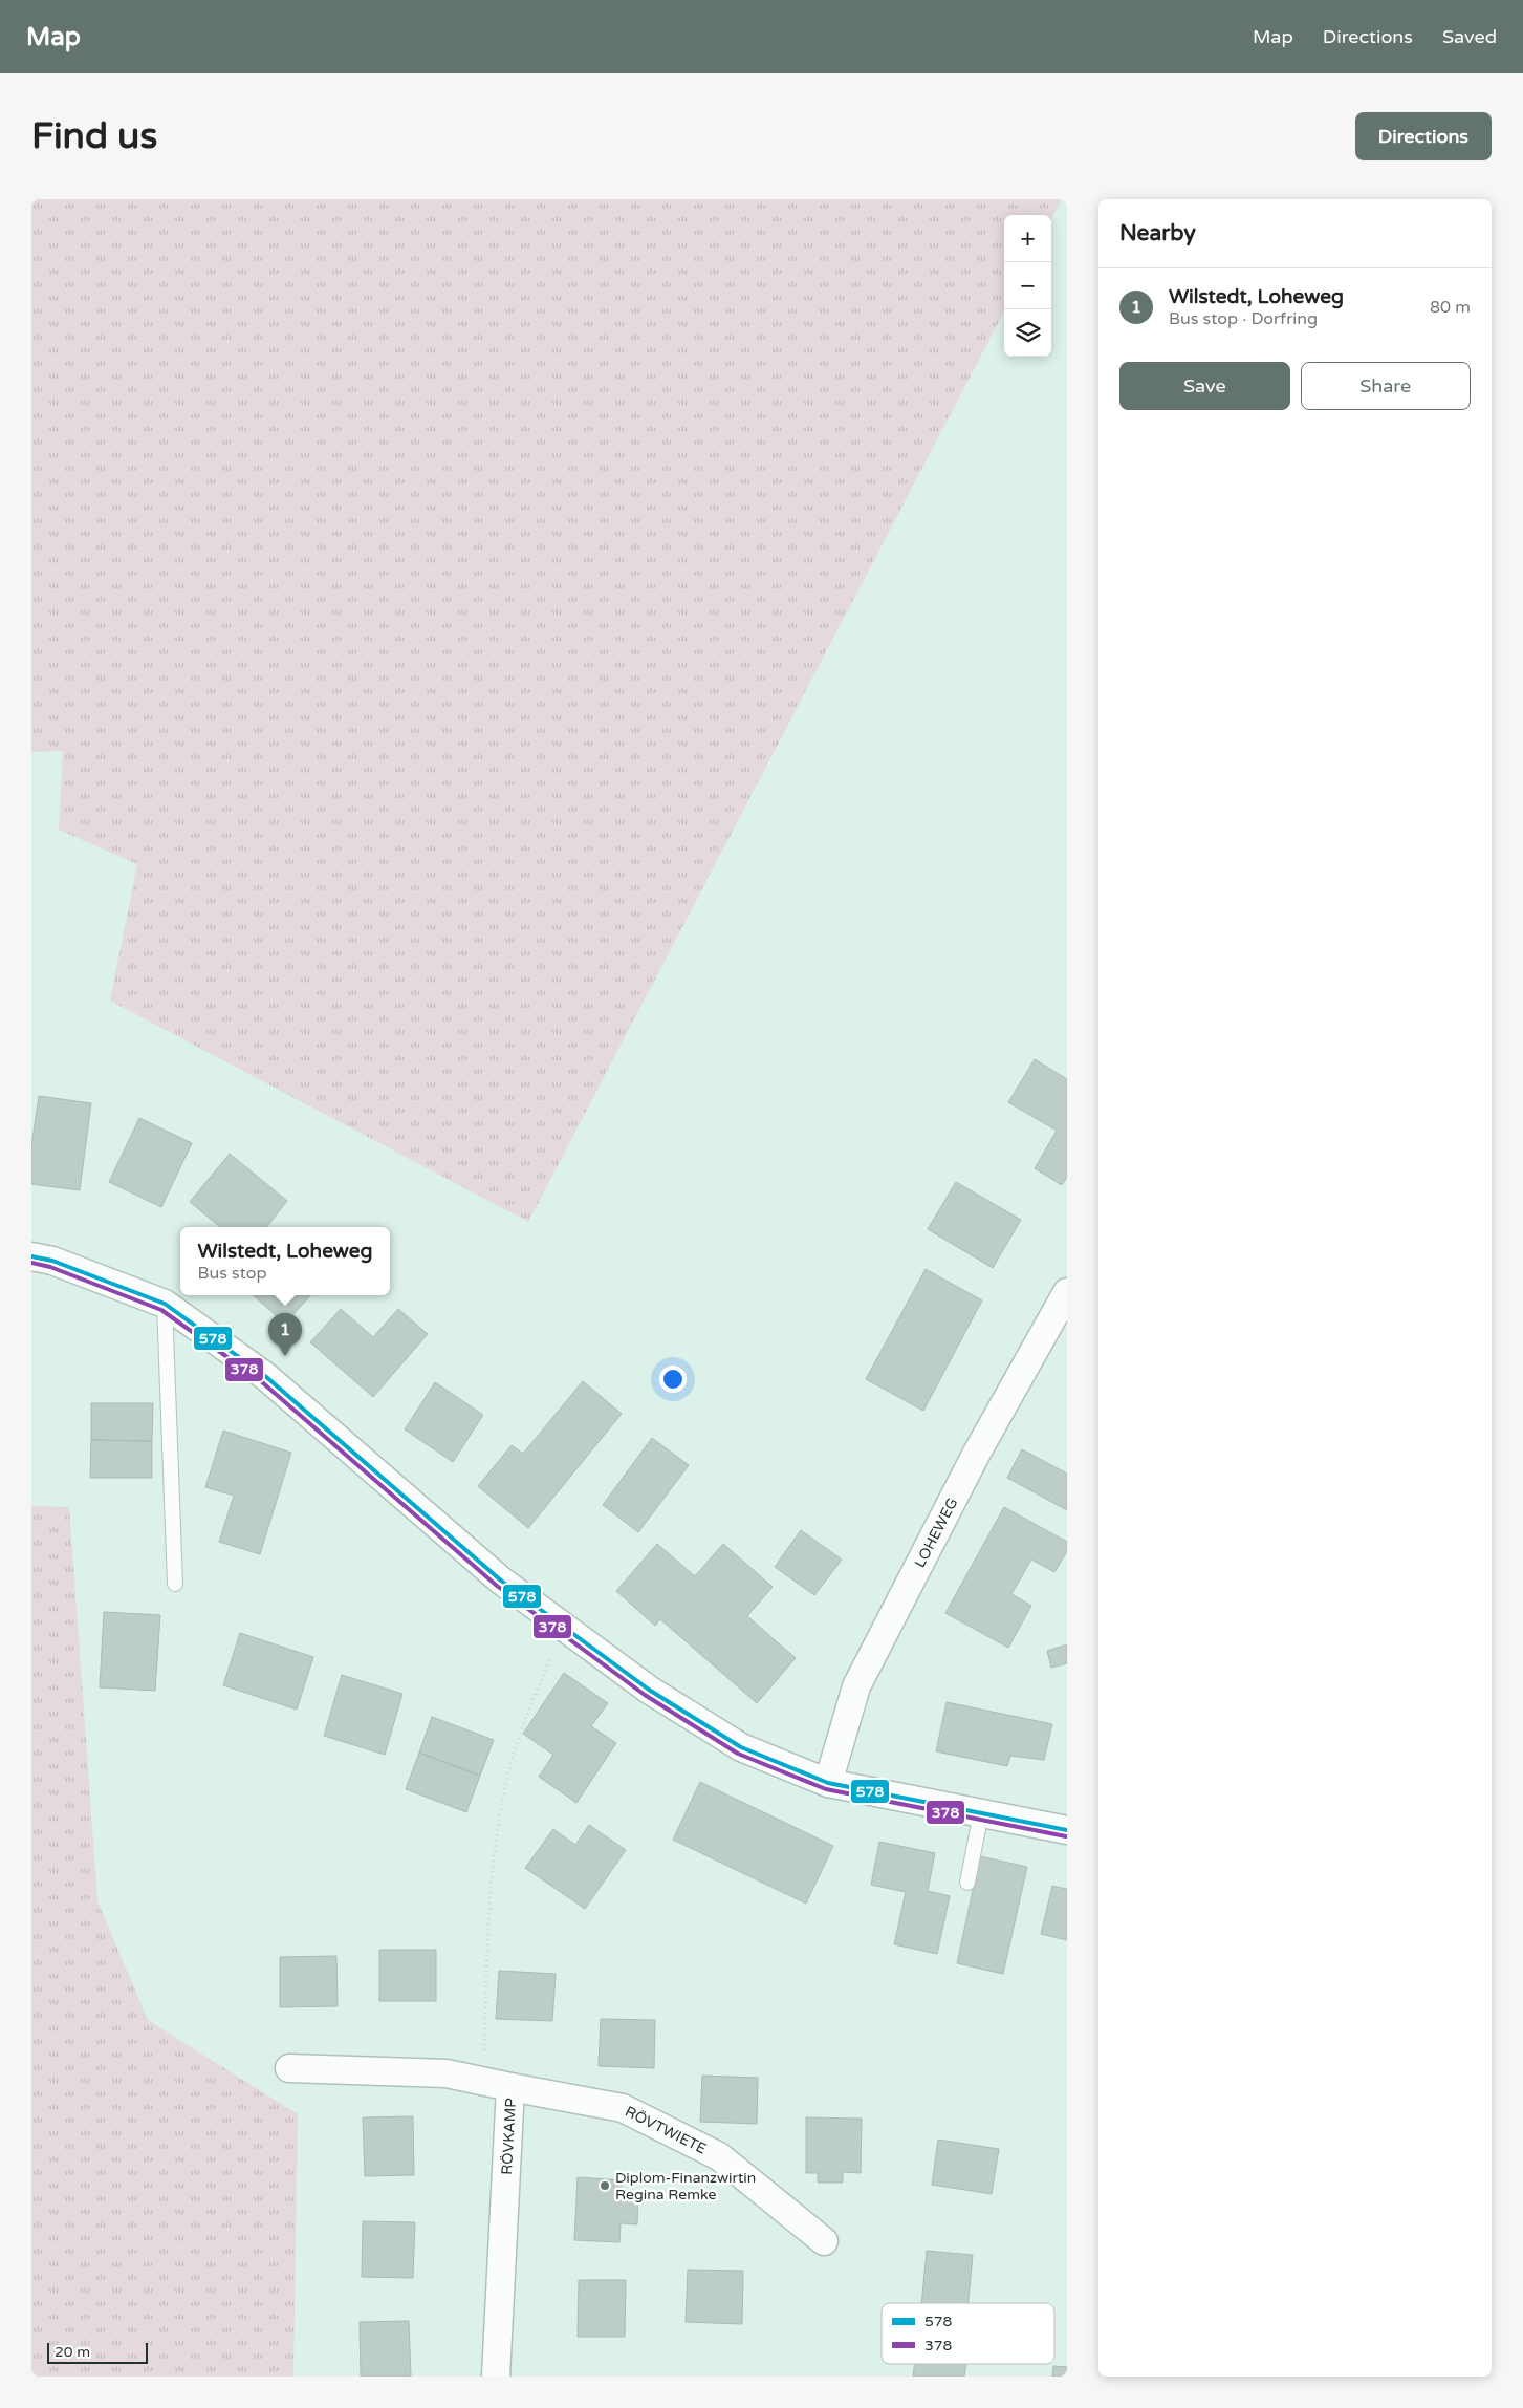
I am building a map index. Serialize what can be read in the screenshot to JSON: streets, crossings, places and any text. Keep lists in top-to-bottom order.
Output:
{
  "streets": {
    "street": ["LOHEWEG", "RÖVTWIETE", "RÖVKAMP"]
  },
  "crossings": [
    ["RÖVTWIETE", "RÖVKAMP"]
  ],
  "places": ["Diplom-Finanzwirtin Regina Remke"],
  "lines": ["transit line 578", "transit line 378"],
  "legend": ["578", "378"],
  "scale_bar": "20 m",
  "page": {
    "header": "Map",
    "nav": ["Map", "Directions", "Saved"],
    "buttons": [
      "Directions",
      ["Save", "Share"]
    ],
    "title": "Find us",
    "heading": "Nearby",
    "map_buttons": ["+", "−"],
    "list": [
      {
        "mark": "1",
        "name": "Wilstedt, Loheweg",
        "note": "Bus stop · Dorfring",
        "value": "80 m"
      }
    ],
    "popup": ["Wilstedt, Loheweg", "Bus stop"],
    "pins": "1",
    "scale": "20 m"
  }
}
